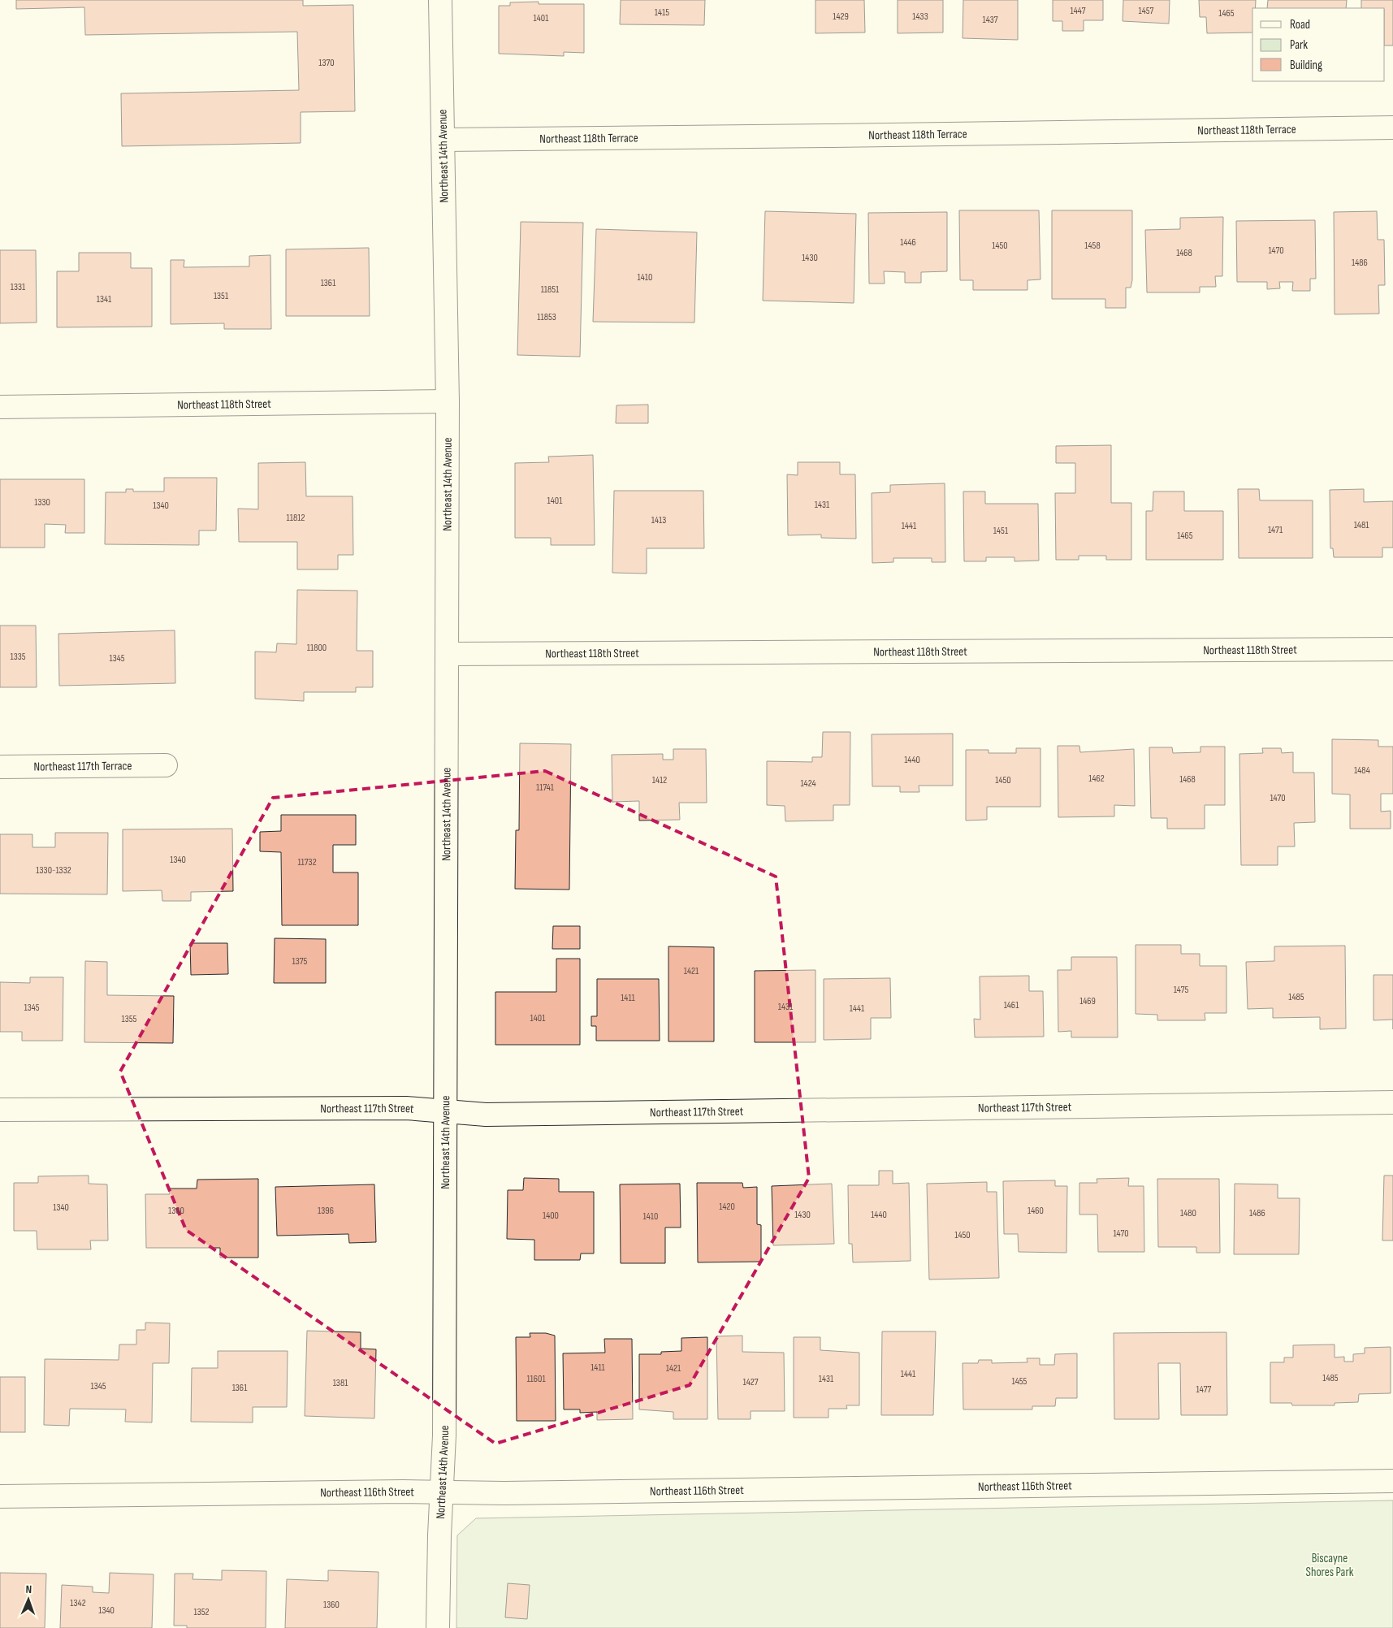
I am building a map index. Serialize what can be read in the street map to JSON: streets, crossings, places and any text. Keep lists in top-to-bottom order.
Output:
{
  "streets": {
    "street": [
      "Northeast 118th Terrace",
      "Northeast 14th Avenue",
      "Northeast 118th Street",
      "Northeast 117th Terrace",
      "Northeast 117th Street",
      "Northeast 116th Street"
    ]
  },
  "crossings": [
    ["Northeast 118th Terrace", "Northeast 14th Avenue"],
    ["Northeast 14th Avenue", "Northeast 118th Street"],
    ["Northeast 14th Avenue", "Northeast 117th Street"],
    ["Northeast 14th Avenue", "Northeast 116th Street"]
  ],
  "parks": ["Biscayne Shores Park"],
  "house_numbers": [
    "1447",
    "1457",
    "1415",
    "1465",
    "1429",
    "1433",
    "1401",
    "1437",
    "1370",
    "1446",
    "1450",
    "1458",
    "1470",
    "1468",
    "1430",
    "1486",
    "1410",
    "1361",
    "1331",
    "11851",
    "1351",
    "1341",
    "11853",
    "1401",
    "1330",
    "1431",
    "1340",
    "11812",
    "1413",
    "1481",
    "1441",
    "1471",
    "1451",
    "1465",
    "11800",
    "1335",
    "1345",
    "1440",
    "1484",
    "1462",
    "1468",
    "1412",
    "1450",
    "1424",
    "11741",
    "1470",
    "1340",
    "11732",
    "1330-1332",
    "1375",
    "1421",
    "1475",
    "1485",
    "1411",
    "1469",
    "1461",
    "1431",
    "1345",
    "1441",
    "1401",
    "1355",
    "1420",
    "1340",
    "1360",
    "1396",
    "1460",
    "1480",
    "1486",
    "1430",
    "1440",
    "1400",
    "1410",
    "1470",
    "1450",
    "1411",
    "1421",
    "1441",
    "1485",
    "11601",
    "1431",
    "1455",
    "1427",
    "1381",
    "1345",
    "1361",
    "1477",
    "1342",
    "1360",
    "1340",
    "1352"
  ],
  "legend": ["Road", "Park", "Building"],
  "north": "top"
}
